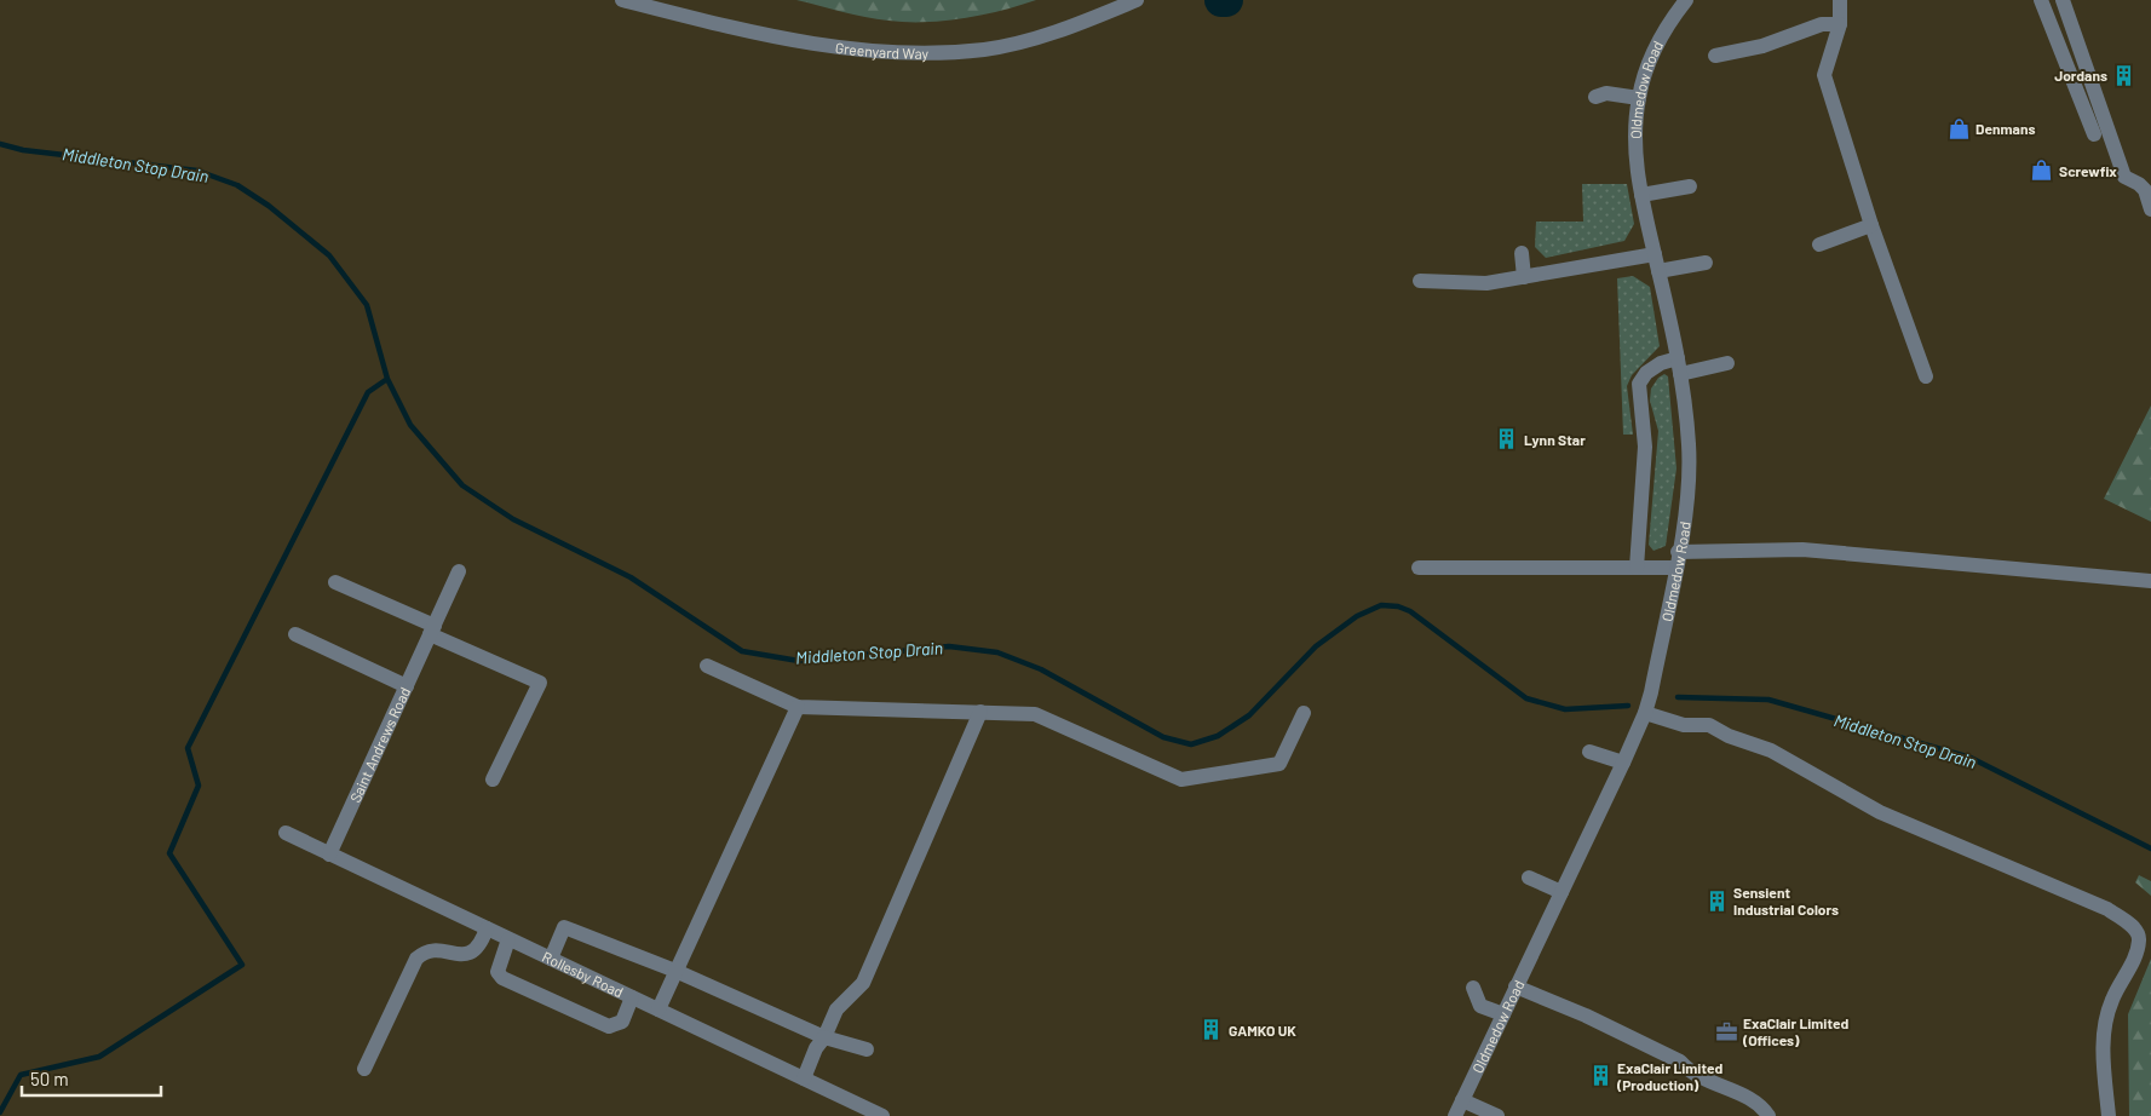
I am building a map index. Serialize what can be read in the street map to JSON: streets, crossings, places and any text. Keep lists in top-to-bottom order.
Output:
{
  "streets": {
    "street": [
      "Greenyard Way",
      "Oldmedow Road",
      "Saint Andrews Road",
      "Rollesby Road"
    ]
  },
  "crossings": [
    ["Saint Andrews Road", "Rollesby Road"]
  ],
  "water": ["Middleton Stop Drain"],
  "places": {
    "building": [
      "Jordans",
      "Lynn Star",
      "Sensient Industrial Colors",
      "GAMKO UK",
      "ExaClair Limited (Production)"
    ],
    "shop": ["Denmans", "Screwfix"],
    "office": ["ExaClair Limited (Offices)"]
  },
  "scale_bar": "50 m"
}
